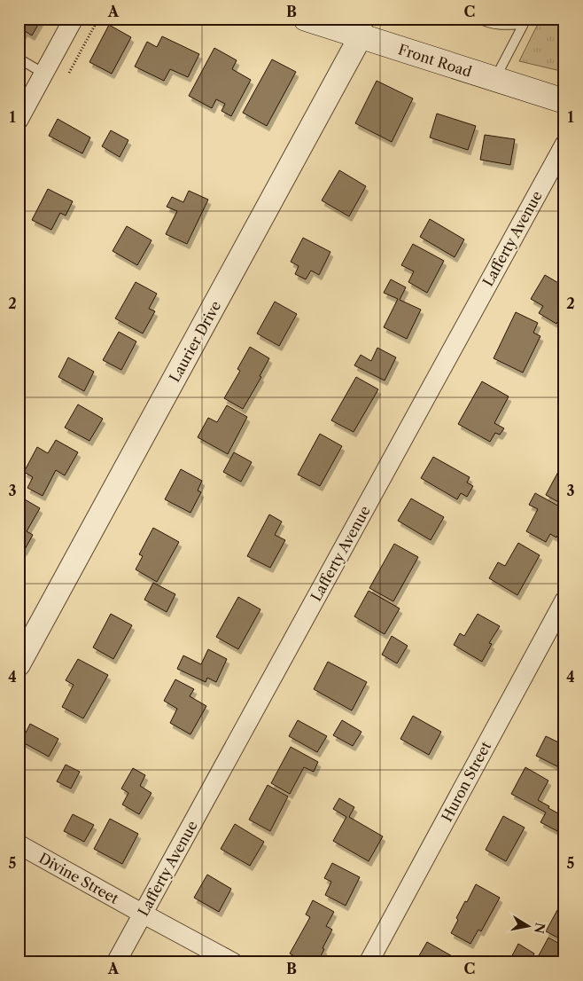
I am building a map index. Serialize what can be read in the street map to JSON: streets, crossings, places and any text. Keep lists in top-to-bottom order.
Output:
{
  "streets": {
    "main road": ["Front Road"],
    "street": [
      "Lafferty Avenue",
      "Laurier Drive",
      "Huron Street",
      "Divine Street"
    ]
  },
  "crossings": [
    ["Front Road", "Laurier Drive"],
    ["Lafferty Avenue", "Divine Street"]
  ],
  "north": "right",
  "grid": {
    "columns": ["A", "B", "C"],
    "rows": [
      "1",
      "2",
      "3",
      "4",
      "5"
    ]
  }
}
